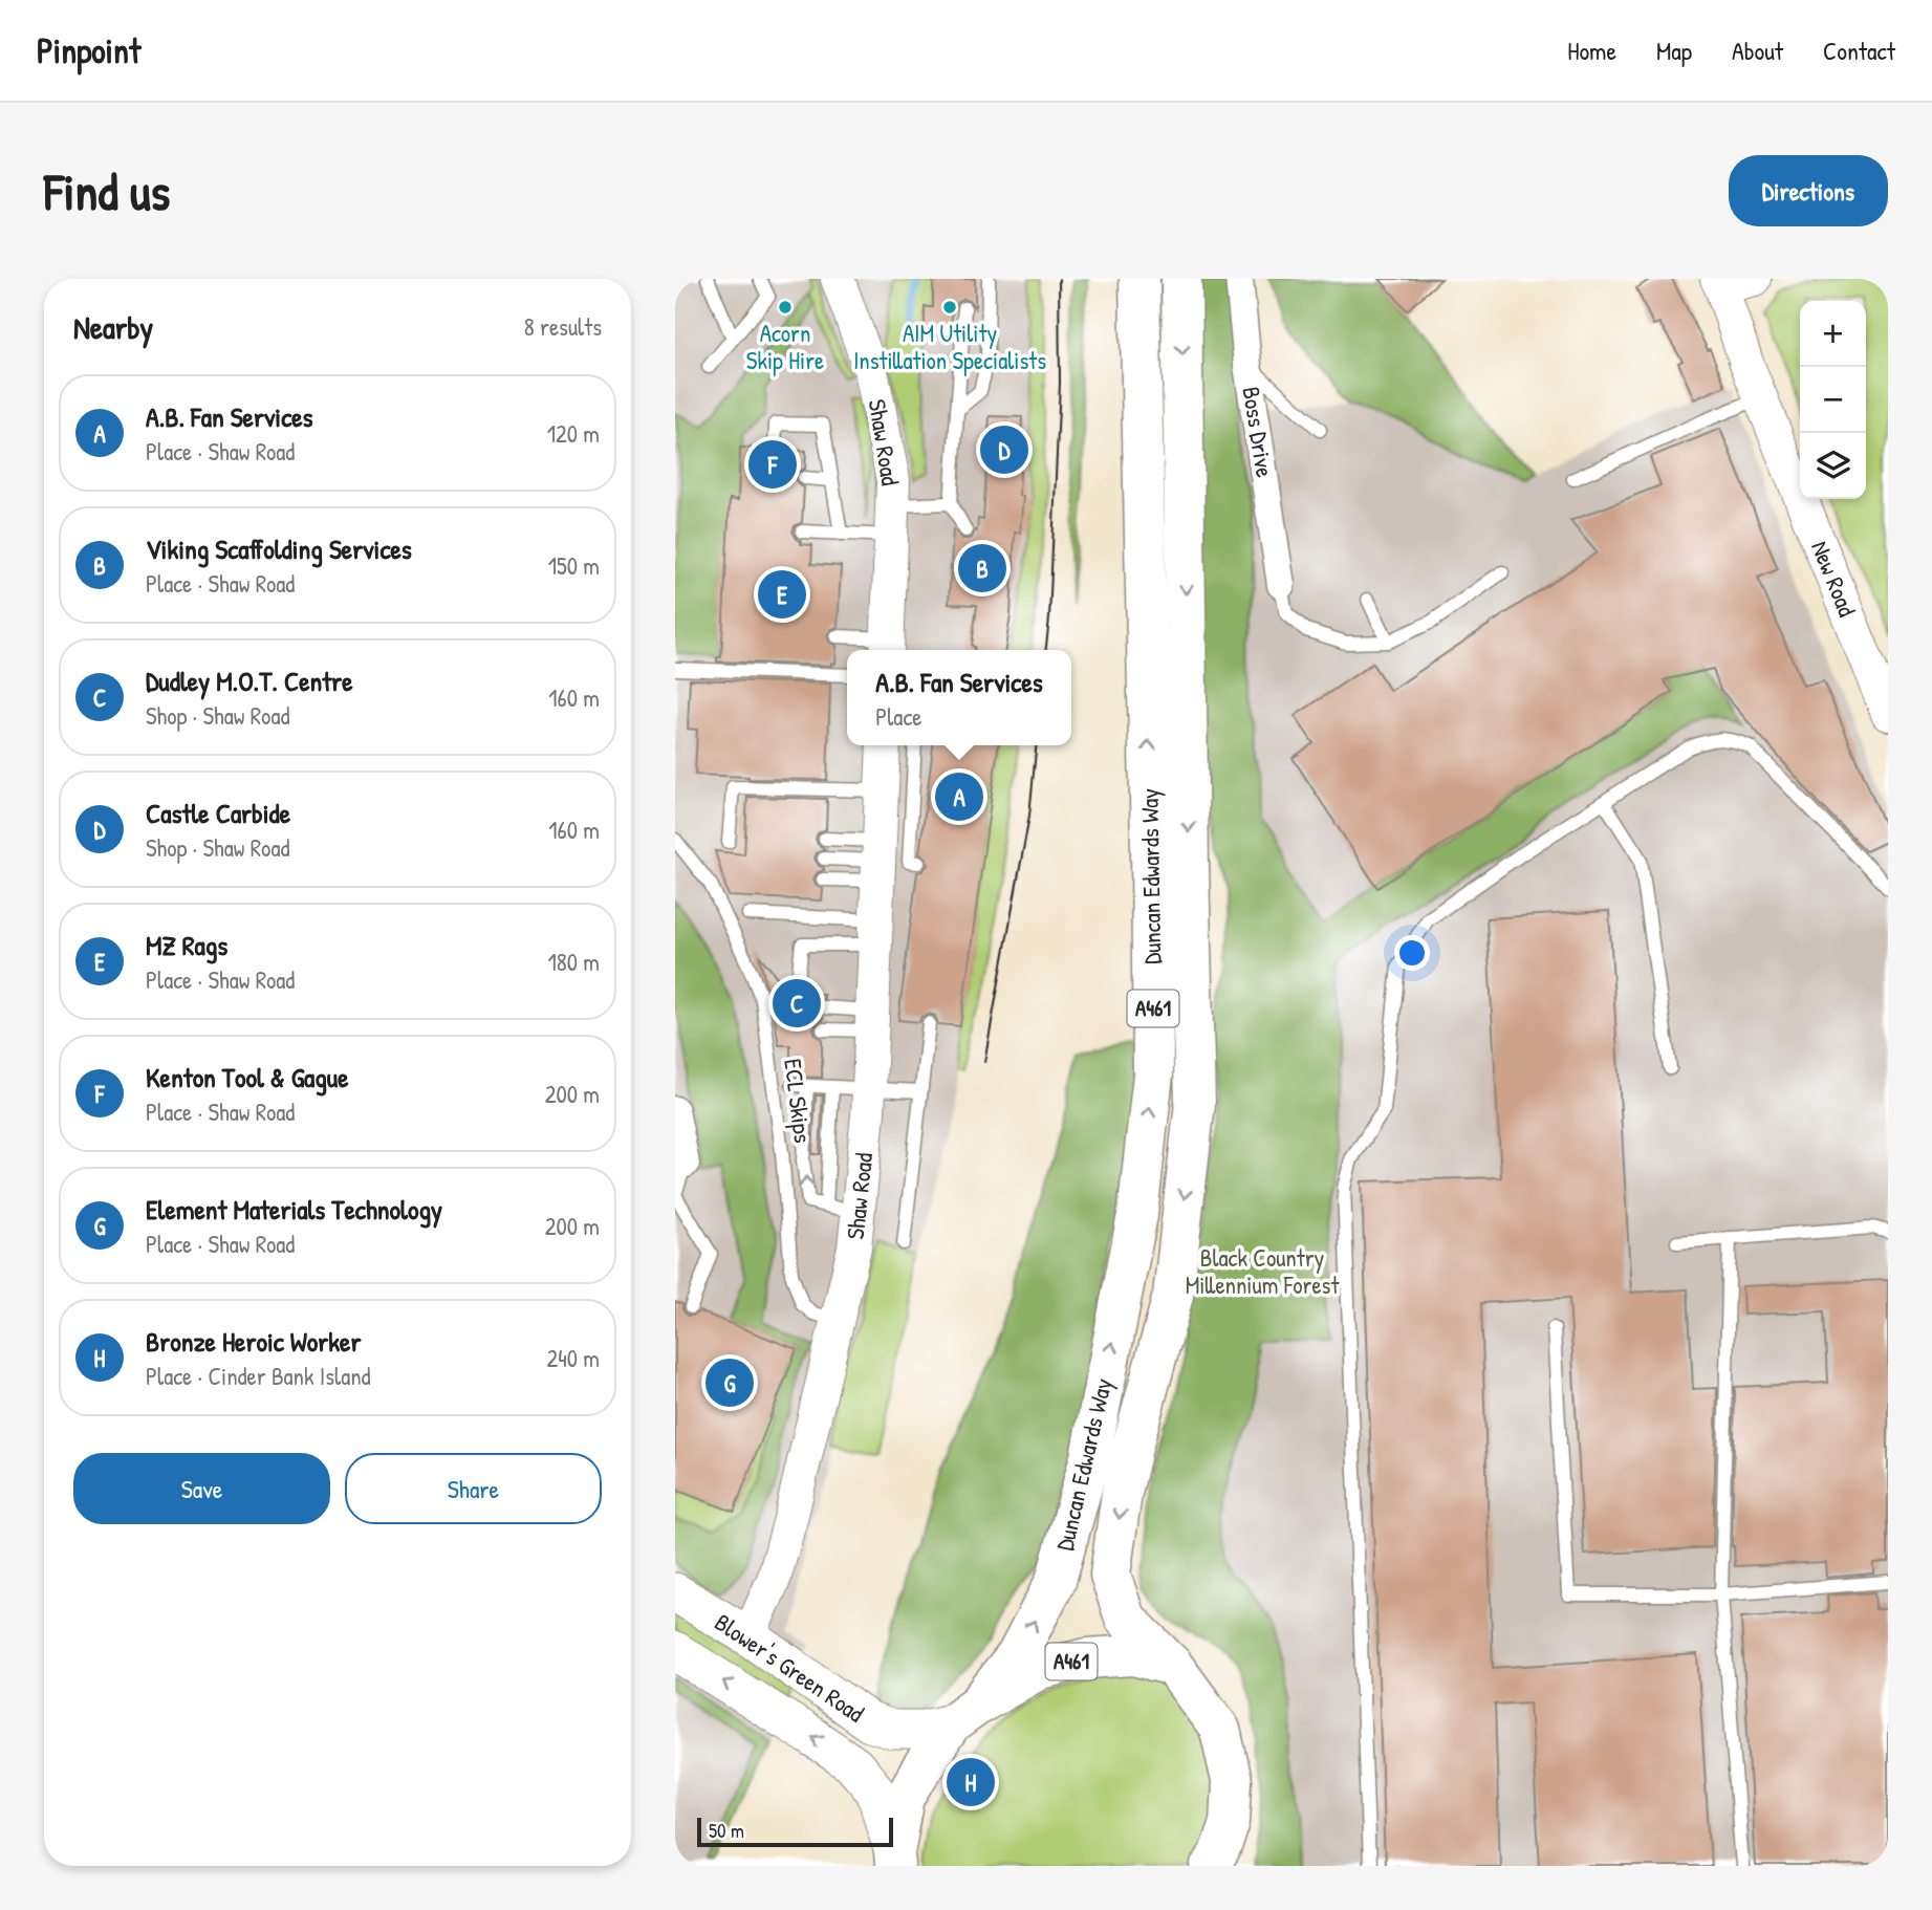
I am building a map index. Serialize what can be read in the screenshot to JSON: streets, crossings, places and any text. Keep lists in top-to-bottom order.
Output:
{
  "streets": {
    "highway": ["Duncan Edwards Way", "A461"],
    "main road": ["Blower's Green Road"],
    "street": ["Boss Drive", "Shaw Road", "New Road"],
    "lane": ["ECL Skips"]
  },
  "crossings": [
    ["Shaw Road", "ECL Skips"],
    ["Shaw Road", "Blower's Green Road"],
    ["Duncan Edwards Way", "A461"],
    ["Duncan Edwards Way", "Blower's Green Road"],
    ["A461", "Blower's Green Road"]
  ],
  "one_way": ["Blower's Green Road"],
  "parks": ["Black Country Millennium Forest"],
  "places": ["Acorn Skip Hire", "AIM Utility Instillation Specialists"],
  "scale_bar": "50 m",
  "page": {
    "header": "Pinpoint",
    "nav": [
      "Home",
      "Map",
      "About",
      "Contact"
    ],
    "buttons": [
      "Directions",
      ["Save", "Share"]
    ],
    "title": "Find us",
    "heading": ["Nearby", "8 results"],
    "map_buttons": ["+", "−"],
    "list": [
      {
        "mark": "A",
        "name": "A.B. Fan Services",
        "note": "Place · Shaw Road",
        "value": "120 m"
      },
      {
        "mark": "B",
        "name": "Viking Scaffolding Services",
        "note": "Place · Shaw Road",
        "value": "150 m"
      },
      {
        "mark": "C",
        "name": "Dudley M.O.T. Centre",
        "note": "Shop · Shaw Road",
        "value": "160 m"
      },
      {
        "mark": "D",
        "name": "Castle Carbide",
        "note": "Shop · Shaw Road",
        "value": "160 m"
      },
      {
        "mark": "E",
        "name": "MZ Rags",
        "note": "Place · Shaw Road",
        "value": "180 m"
      },
      {
        "mark": "F",
        "name": "Kenton Tool & Gague",
        "note": "Place · Shaw Road",
        "value": "200 m"
      },
      {
        "mark": "G",
        "name": "Element Materials Technology",
        "note": "Place · Shaw Road",
        "value": "200 m"
      },
      {
        "mark": "H",
        "name": "Bronze Heroic Worker",
        "note": "Place · Cinder Bank Island",
        "value": "240 m"
      }
    ],
    "pins": [
      "D",
      "F",
      "B",
      "E",
      "A",
      "C",
      "G",
      "H"
    ],
    "popup": ["A.B. Fan Services", "Place"],
    "scale": "50 m"
  }
}
